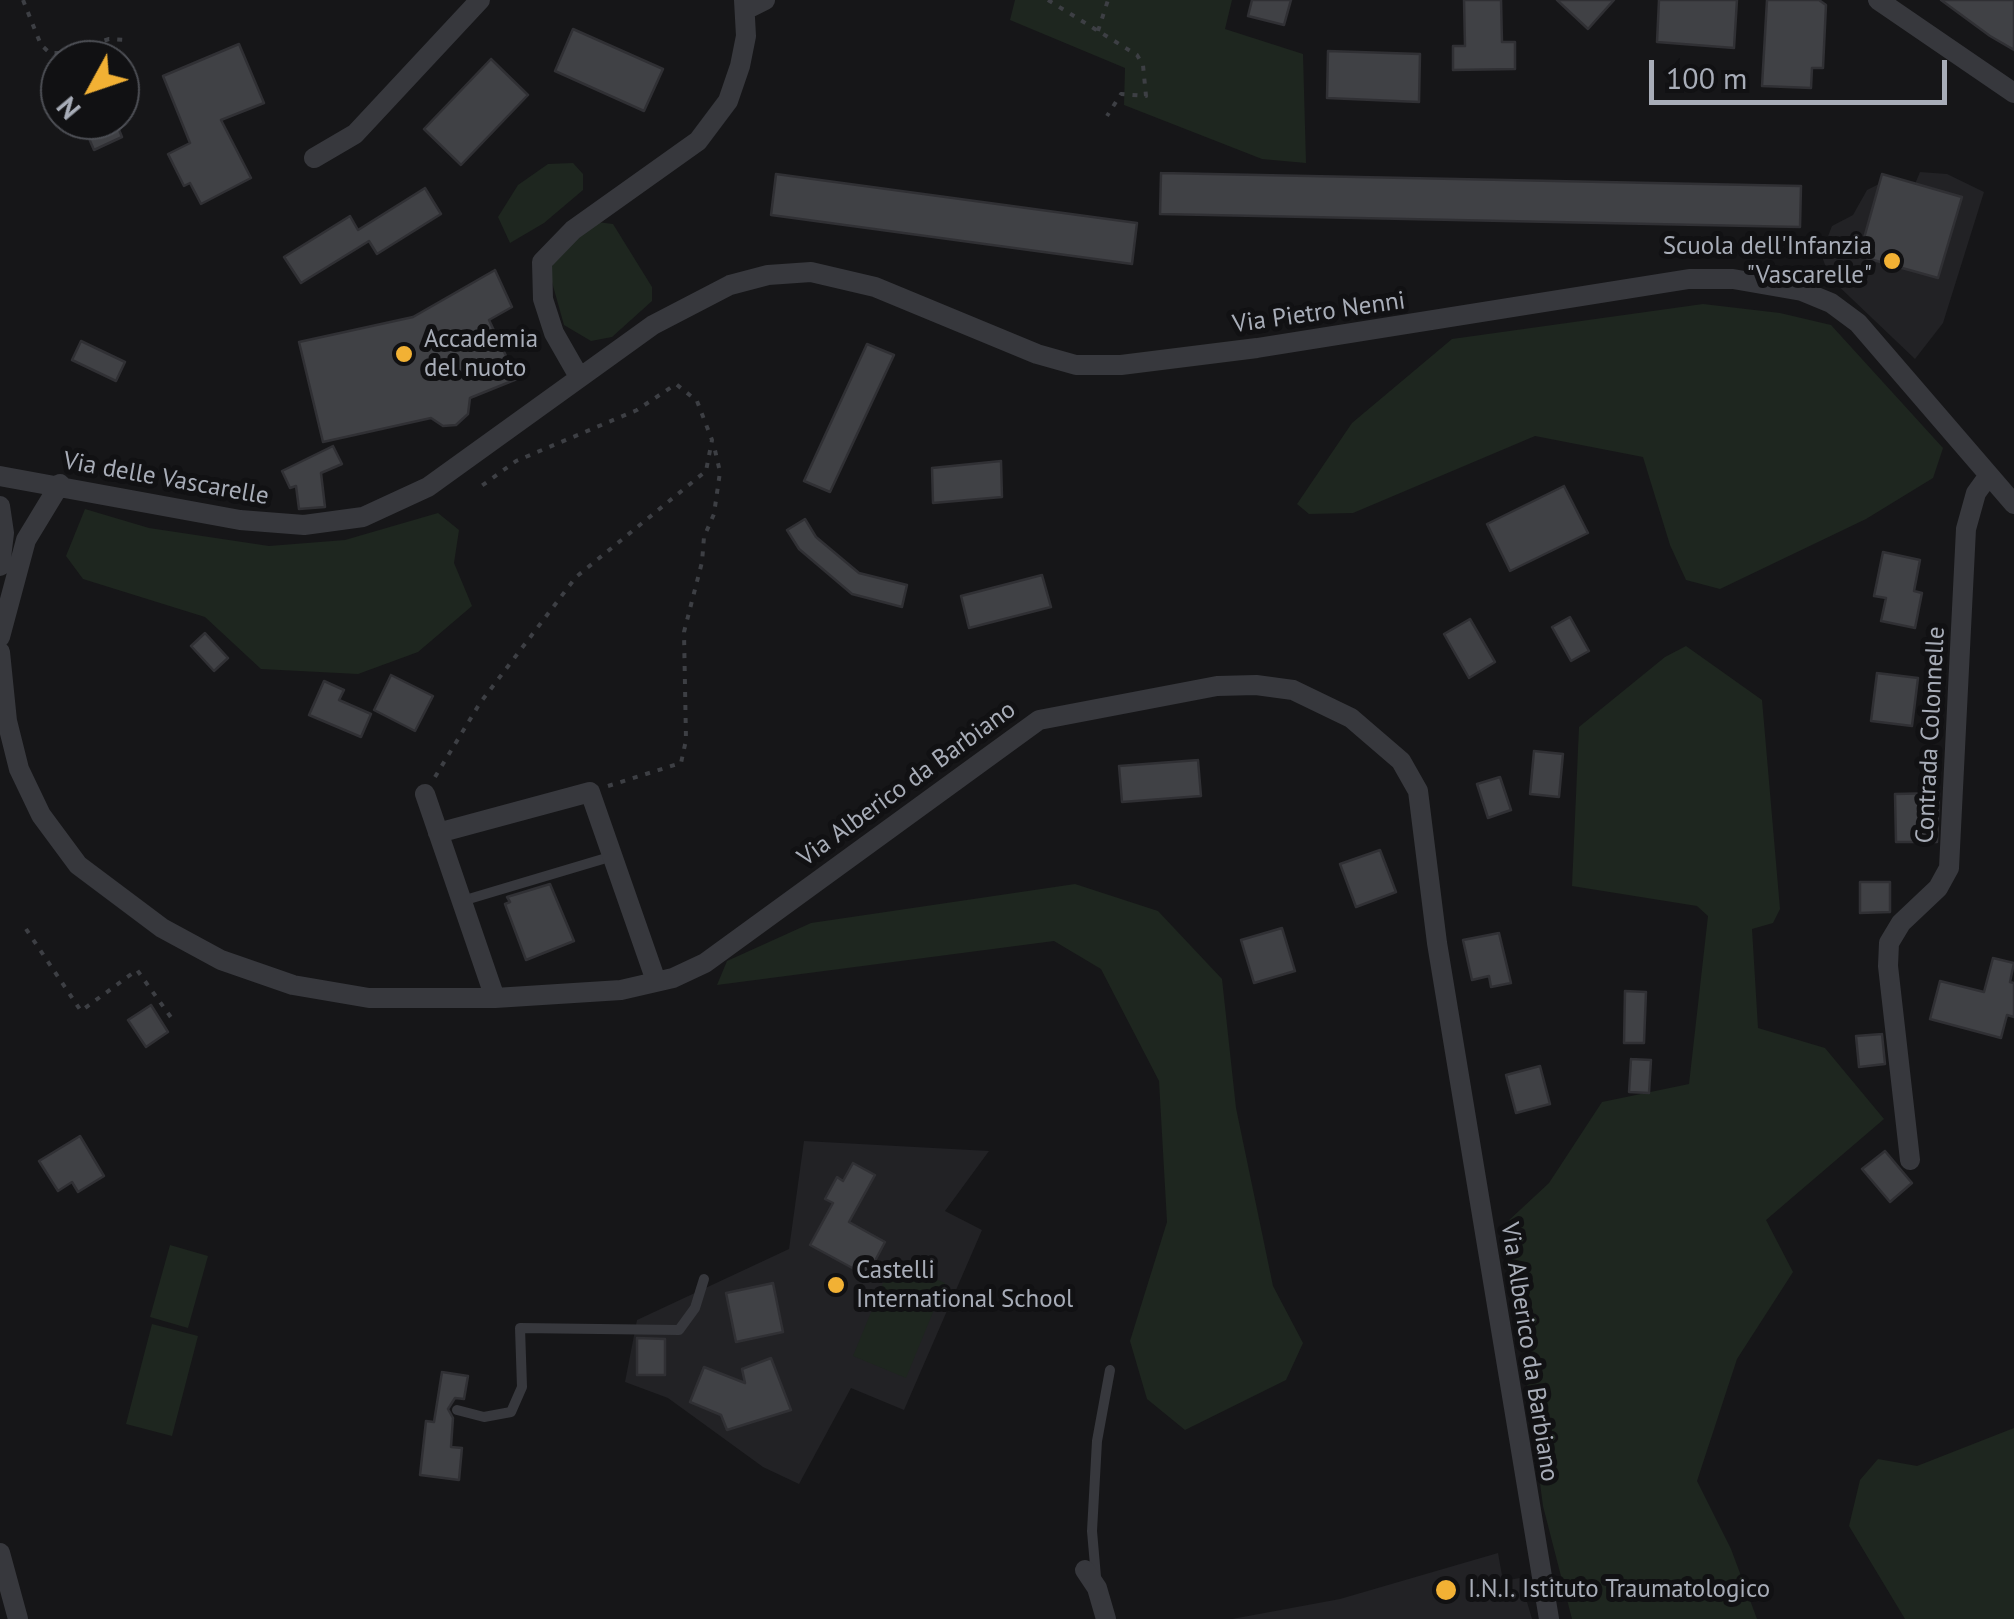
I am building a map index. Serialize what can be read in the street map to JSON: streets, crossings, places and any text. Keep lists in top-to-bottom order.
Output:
{
  "streets": {
    "street": [
      "Via Pietro Nenni",
      "Via delle Vascarelle",
      "Contrada Colonnelle",
      "Via Alberico da Barbiano"
    ]
  },
  "crossings": [
    ["Via Pietro Nenni", "Via delle Vascarelle"],
    ["Via Pietro Nenni", "Contrada Colonnelle"]
  ],
  "places": [
    "Scuola dell'Infanzia \"Vascarelle\"",
    "Accademia del nuoto",
    "Castelli International School",
    "I.N.I. Istituto Traumatologico"
  ],
  "scale_bar": "100 m",
  "north": "bottom left"
}
